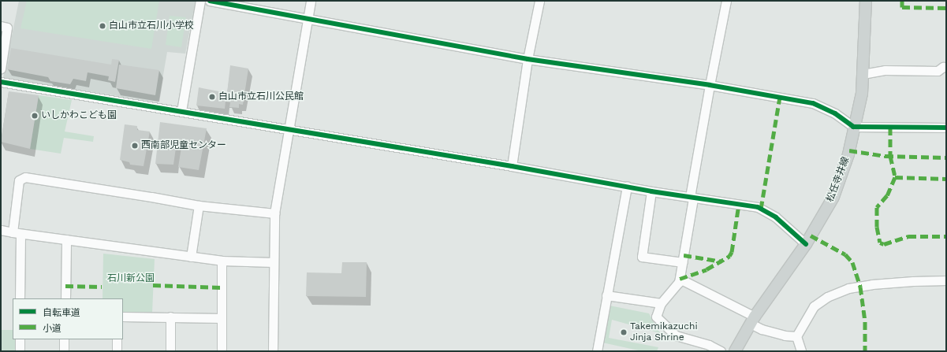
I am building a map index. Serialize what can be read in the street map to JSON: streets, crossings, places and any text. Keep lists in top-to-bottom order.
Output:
{
  "streets": {
    "main road": ["松任寺井線"]
  },
  "parks": ["石川新公園"],
  "places": [
    "白山市立石川小学校",
    "白山市立石川公民館",
    "いしかわこども園",
    "西南部児童センター",
    "Takemikazuchi Jinja Shrine"
  ],
  "legend": ["自転車道", "小道"]
}
